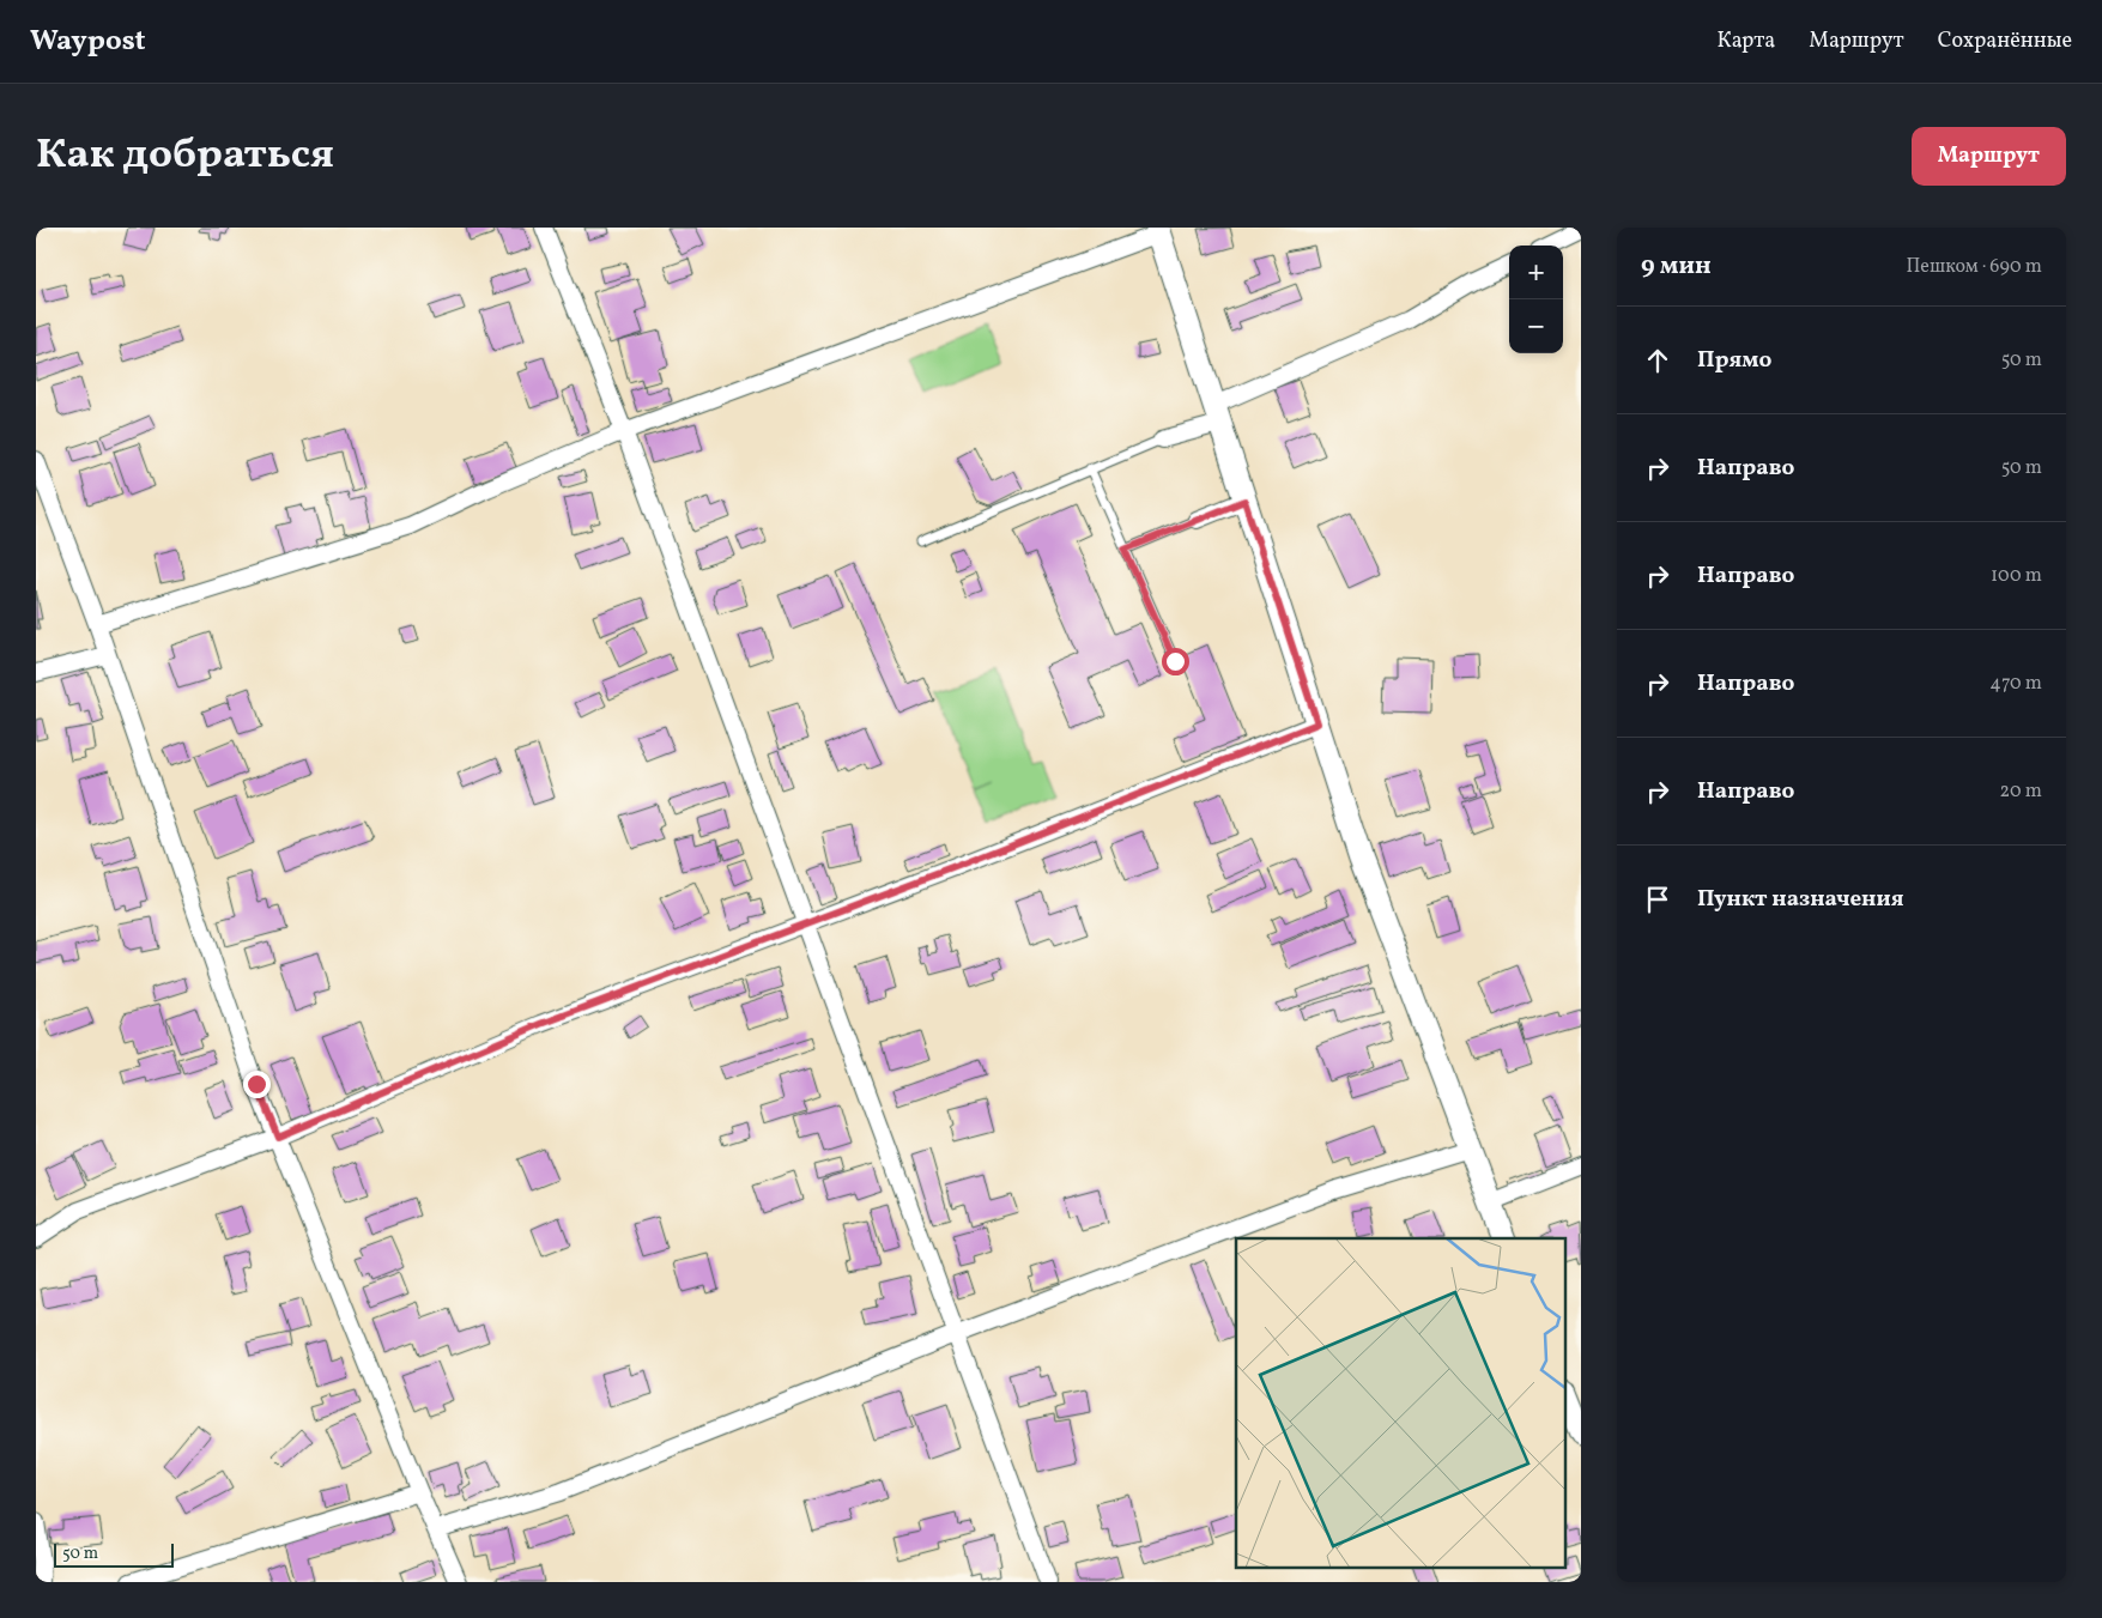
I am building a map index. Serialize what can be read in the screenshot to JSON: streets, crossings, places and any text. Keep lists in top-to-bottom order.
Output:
{
  "scale_bar": "50 m",
  "page": {
    "header": "Waypost",
    "nav": ["Карта", "Маршрут", "Сохранённые"],
    "title": "Как добраться",
    "buttons": "Маршрут",
    "heading": ["9 мин", "Пешком · 690 m"],
    "map_buttons": ["+", "−"],
    "list": [
      ["Прямо", "50 m"],
      ["Направо", "50 m"],
      ["Направо", "100 m"],
      ["Направо", "470 m"],
      ["Направо", "20 m"],
      "Пункт назначения"
    ],
    "scale": "50 m"
  }
}
